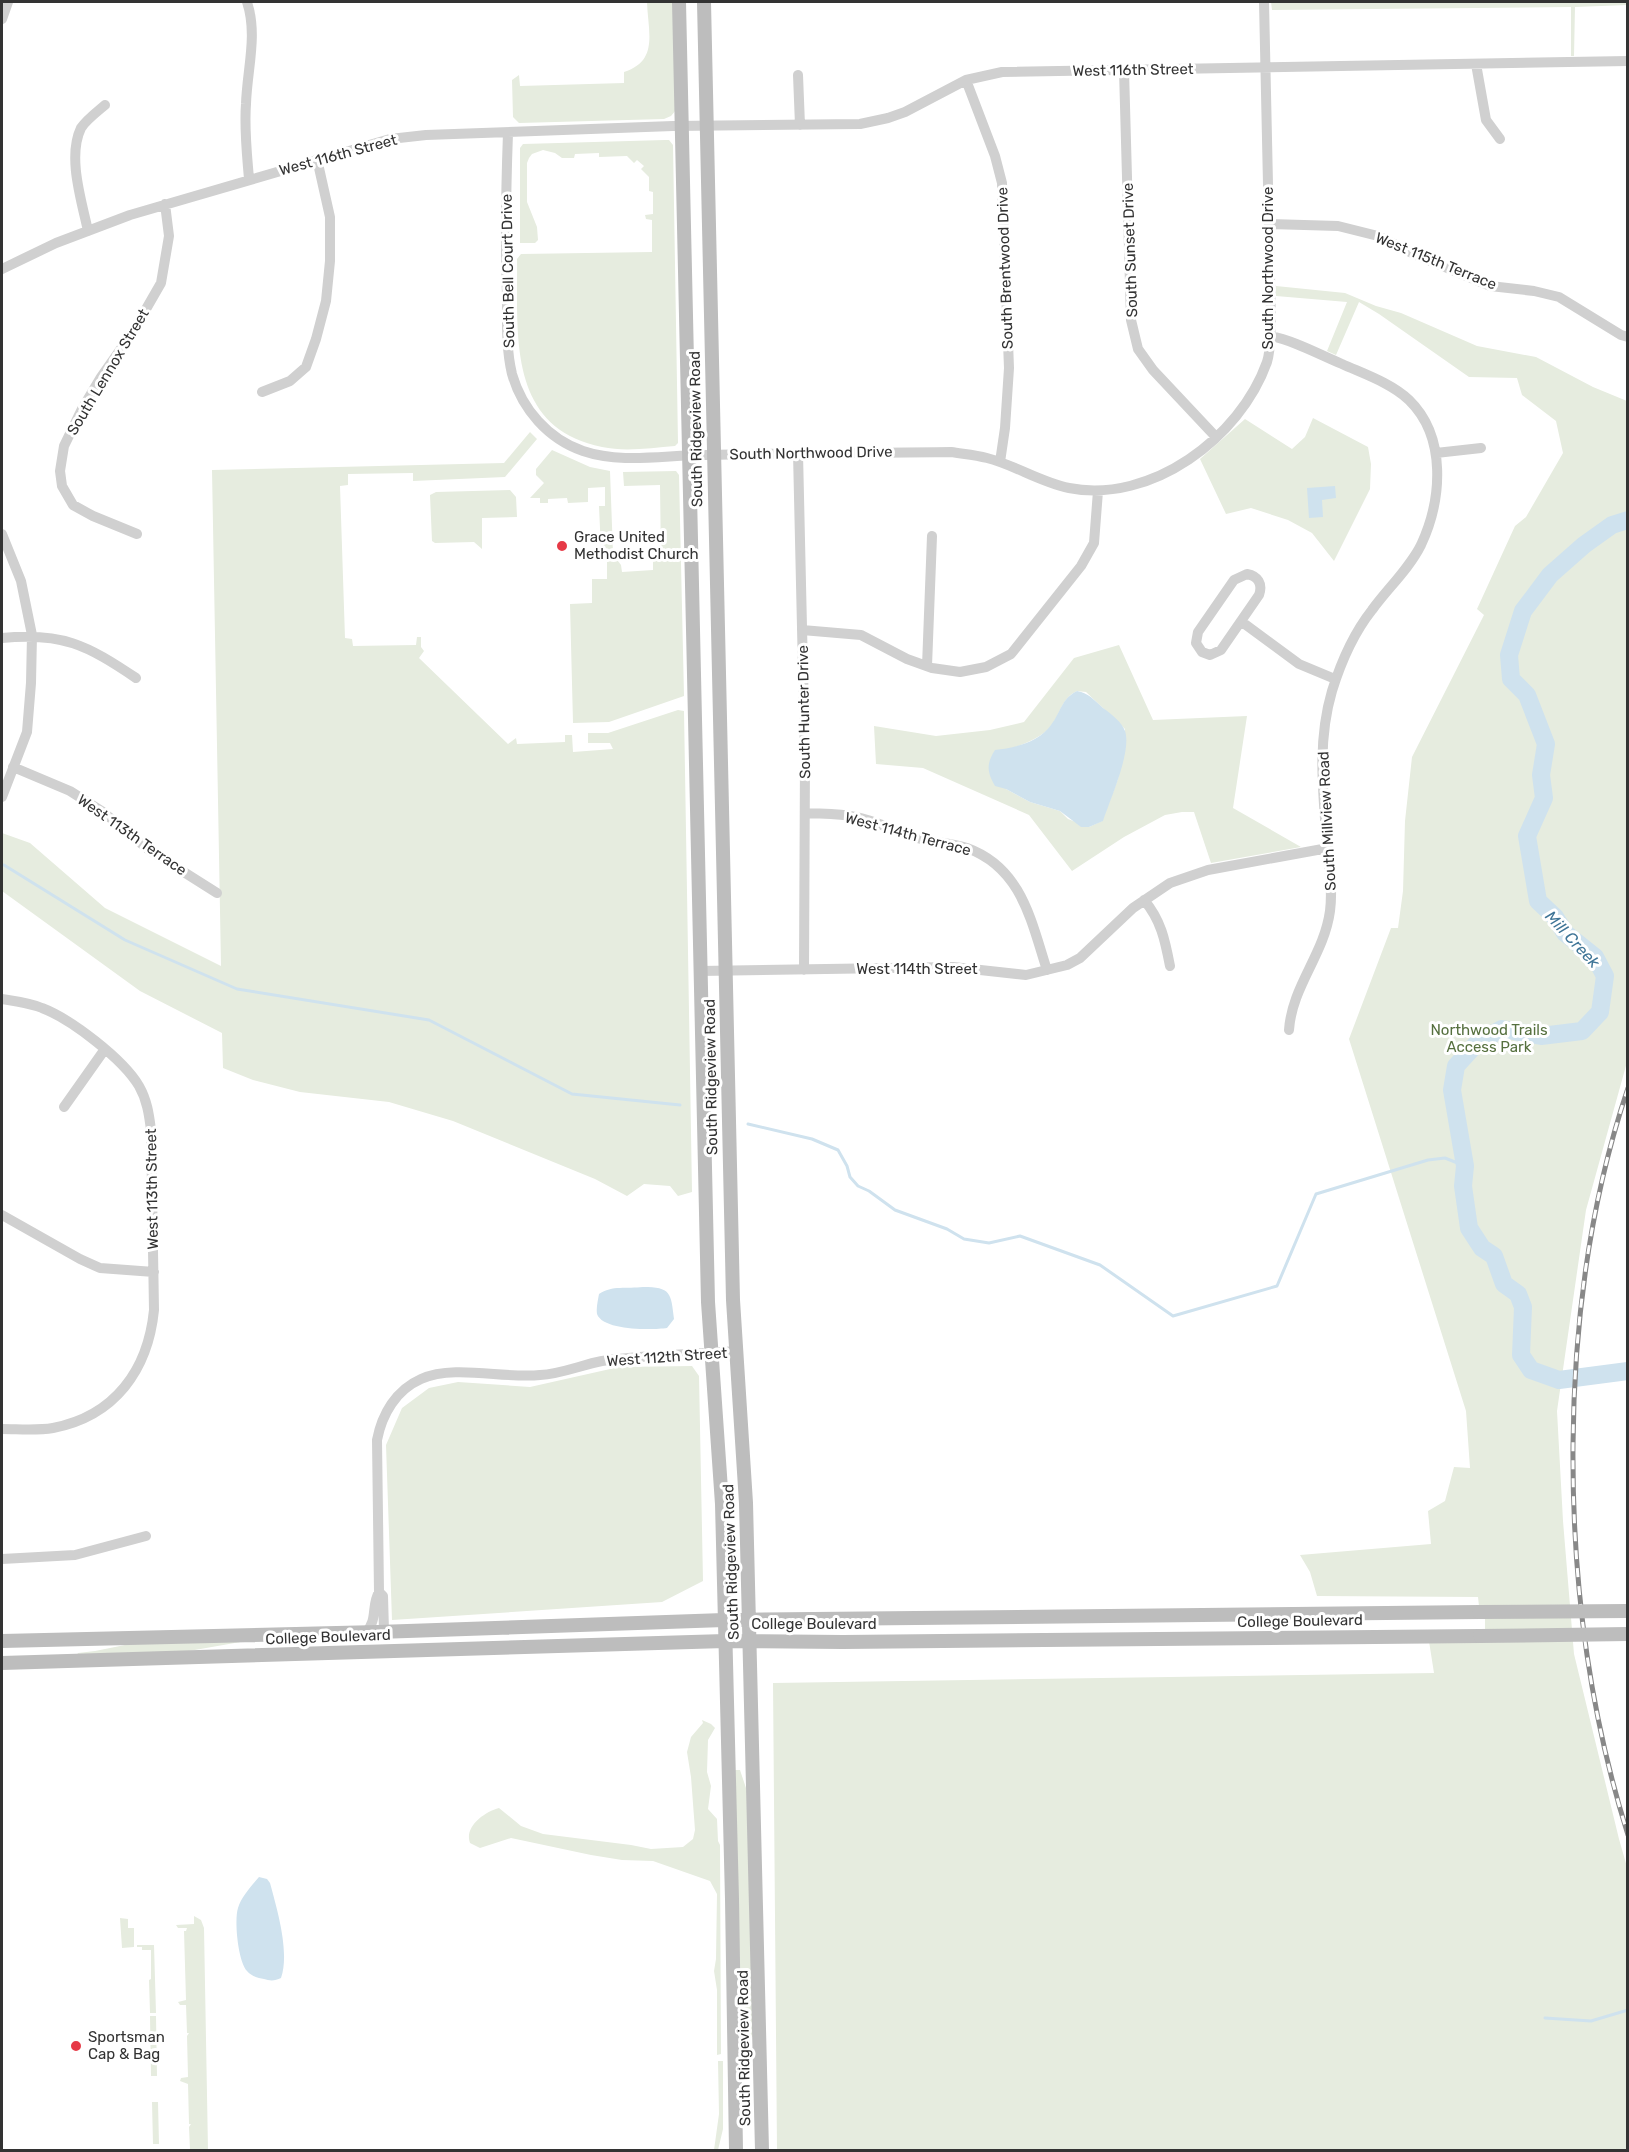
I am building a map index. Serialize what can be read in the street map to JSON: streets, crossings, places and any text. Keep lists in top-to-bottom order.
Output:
{
  "streets": {
    "main road": ["South Ridgeview Road", "College Boulevard"],
    "street": [
      "West 116th Street",
      "South Sunset Drive",
      "West 115th Terrace",
      "South Brentwood Drive",
      "South Northwood Drive",
      "South Bell Court Drive",
      "South Lennox Street",
      "South Hunter Drive",
      "South Millview Road",
      "West 114th Terrace",
      "West 113th Terrace",
      "West 114th Street",
      "West 113th Street",
      "West 112th Street"
    ]
  },
  "crossings": [
    ["West 116th Street", "South Sunset Drive"],
    ["West 116th Street", "South Brentwood Drive"],
    ["West 116th Street", "South Northwood Drive"],
    ["West 116th Street", "South Bell Court Drive"],
    ["West 116th Street", "South Lennox Street"],
    ["West 116th Street", "South Ridgeview Road"],
    ["South Sunset Drive", "South Northwood Drive"],
    ["West 115th Terrace", "South Northwood Drive"],
    ["South Brentwood Drive", "South Northwood Drive"],
    ["South Northwood Drive", "South Bell Court Drive"],
    ["South Northwood Drive", "South Ridgeview Road"],
    ["South Northwood Drive", "South Hunter Drive"],
    ["South Northwood Drive", "South Millview Road"],
    ["South Bell Court Drive", "South Ridgeview Road"],
    ["South Ridgeview Road", "West 114th Street"],
    ["South Ridgeview Road", "West 112th Street"],
    ["South Ridgeview Road", "College Boulevard"],
    ["South Hunter Drive", "West 114th Terrace"],
    ["South Hunter Drive", "West 114th Street"],
    ["South Millview Road", "West 114th Street"],
    ["West 114th Terrace", "West 114th Street"]
  ],
  "water": ["Mill Creek"],
  "parks": ["Northwood Trails Access Park"],
  "places": ["Grace United Methodist Church", "Sportsman Cap & Bag"]
}
